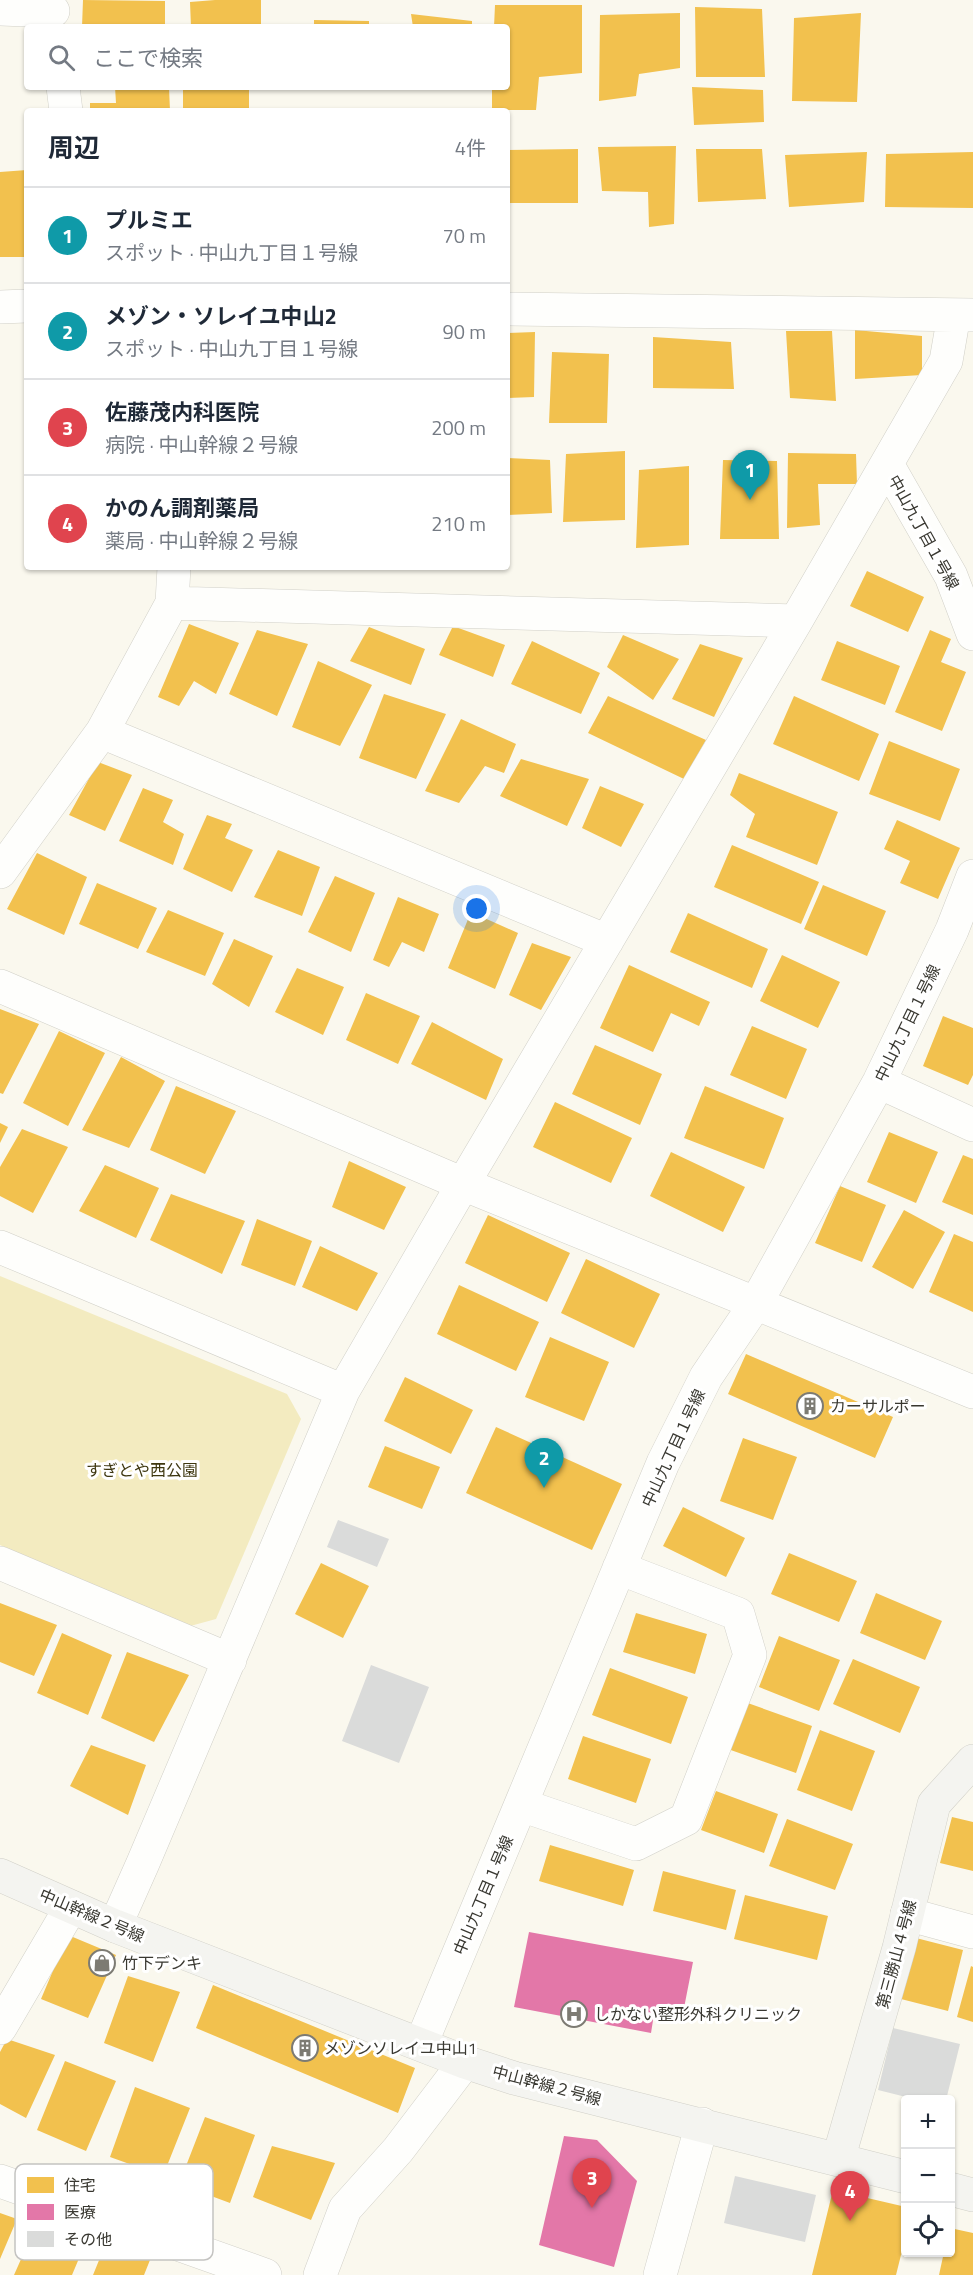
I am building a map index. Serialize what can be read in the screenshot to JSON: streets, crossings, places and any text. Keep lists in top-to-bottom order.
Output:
{
  "streets": {
    "street": ["中山九丁目１号線", "中山幹線２号線", "第三勝山４号線"]
  },
  "crossings": [
    ["中山九丁目１号線", "中山幹線２号線"],
    ["中山幹線２号線", "第三勝山４号線"]
  ],
  "parks": ["すぎとや西公園"],
  "places": {
    "building": ["カーサルポー", "メゾンソレイユ中山1"],
    "shop": ["竹下デンキ"],
    "hospital": ["しかない整形外科クリニック"]
  },
  "legend": ["住宅", "医療", "その他"],
  "page": {
    "search": "ここで検索",
    "heading": ["周辺", "4件"],
    "list": [
      {
        "mark": "1",
        "name": "プルミエ",
        "note": "スポット · 中山九丁目１号線",
        "value": "70 m"
      },
      {
        "mark": "2",
        "name": "メゾン・ソレイユ中山2",
        "note": "スポット · 中山九丁目１号線",
        "value": "90 m"
      },
      {
        "mark": "3",
        "name": "佐藤茂内科医院",
        "note": "病院 · 中山幹線２号線",
        "value": "200 m"
      },
      {
        "mark": "4",
        "name": "かのん調剤薬局",
        "note": "薬局 · 中山幹線２号線",
        "value": "210 m"
      }
    ],
    "pins": [
      "1",
      "2",
      "3",
      "4"
    ],
    "map_buttons": ["+", "−"]
  }
}
